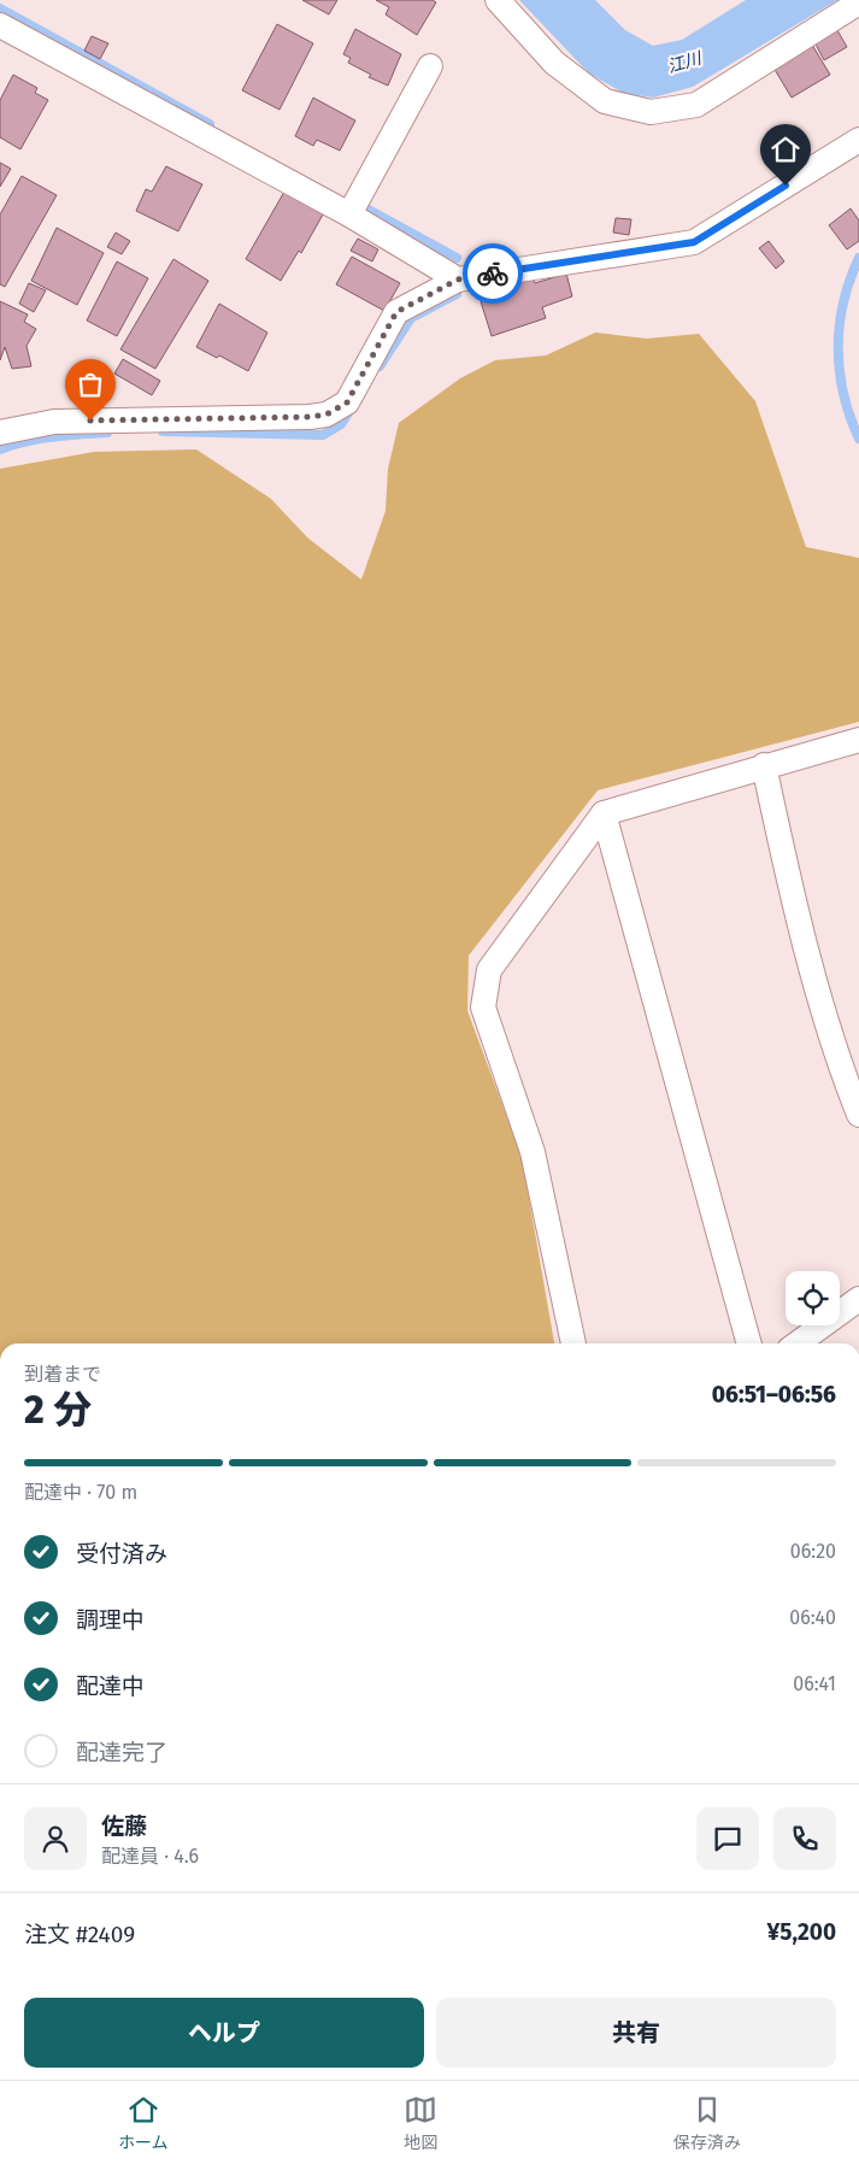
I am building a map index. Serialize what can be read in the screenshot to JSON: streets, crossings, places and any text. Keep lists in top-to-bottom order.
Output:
{
  "water": ["江川"],
  "page": {
    "heading": ["2 分", "到着まで", "06:51–06:56"],
    "panel": [
      "佐藤",
      "配達員 · 4.6",
      "注文 #2409",
      "¥5,200"
    ],
    "bar": "配達中 · 70 m",
    "list": [
      ["受付済み", "06:20"],
      ["調理中", "06:40"],
      ["配達中", "06:41"],
      "配達完了"
    ],
    "buttons": ["ヘルプ", "共有"],
    "tabs": ["ホーム", "地図", "保存済み"]
  }
}
